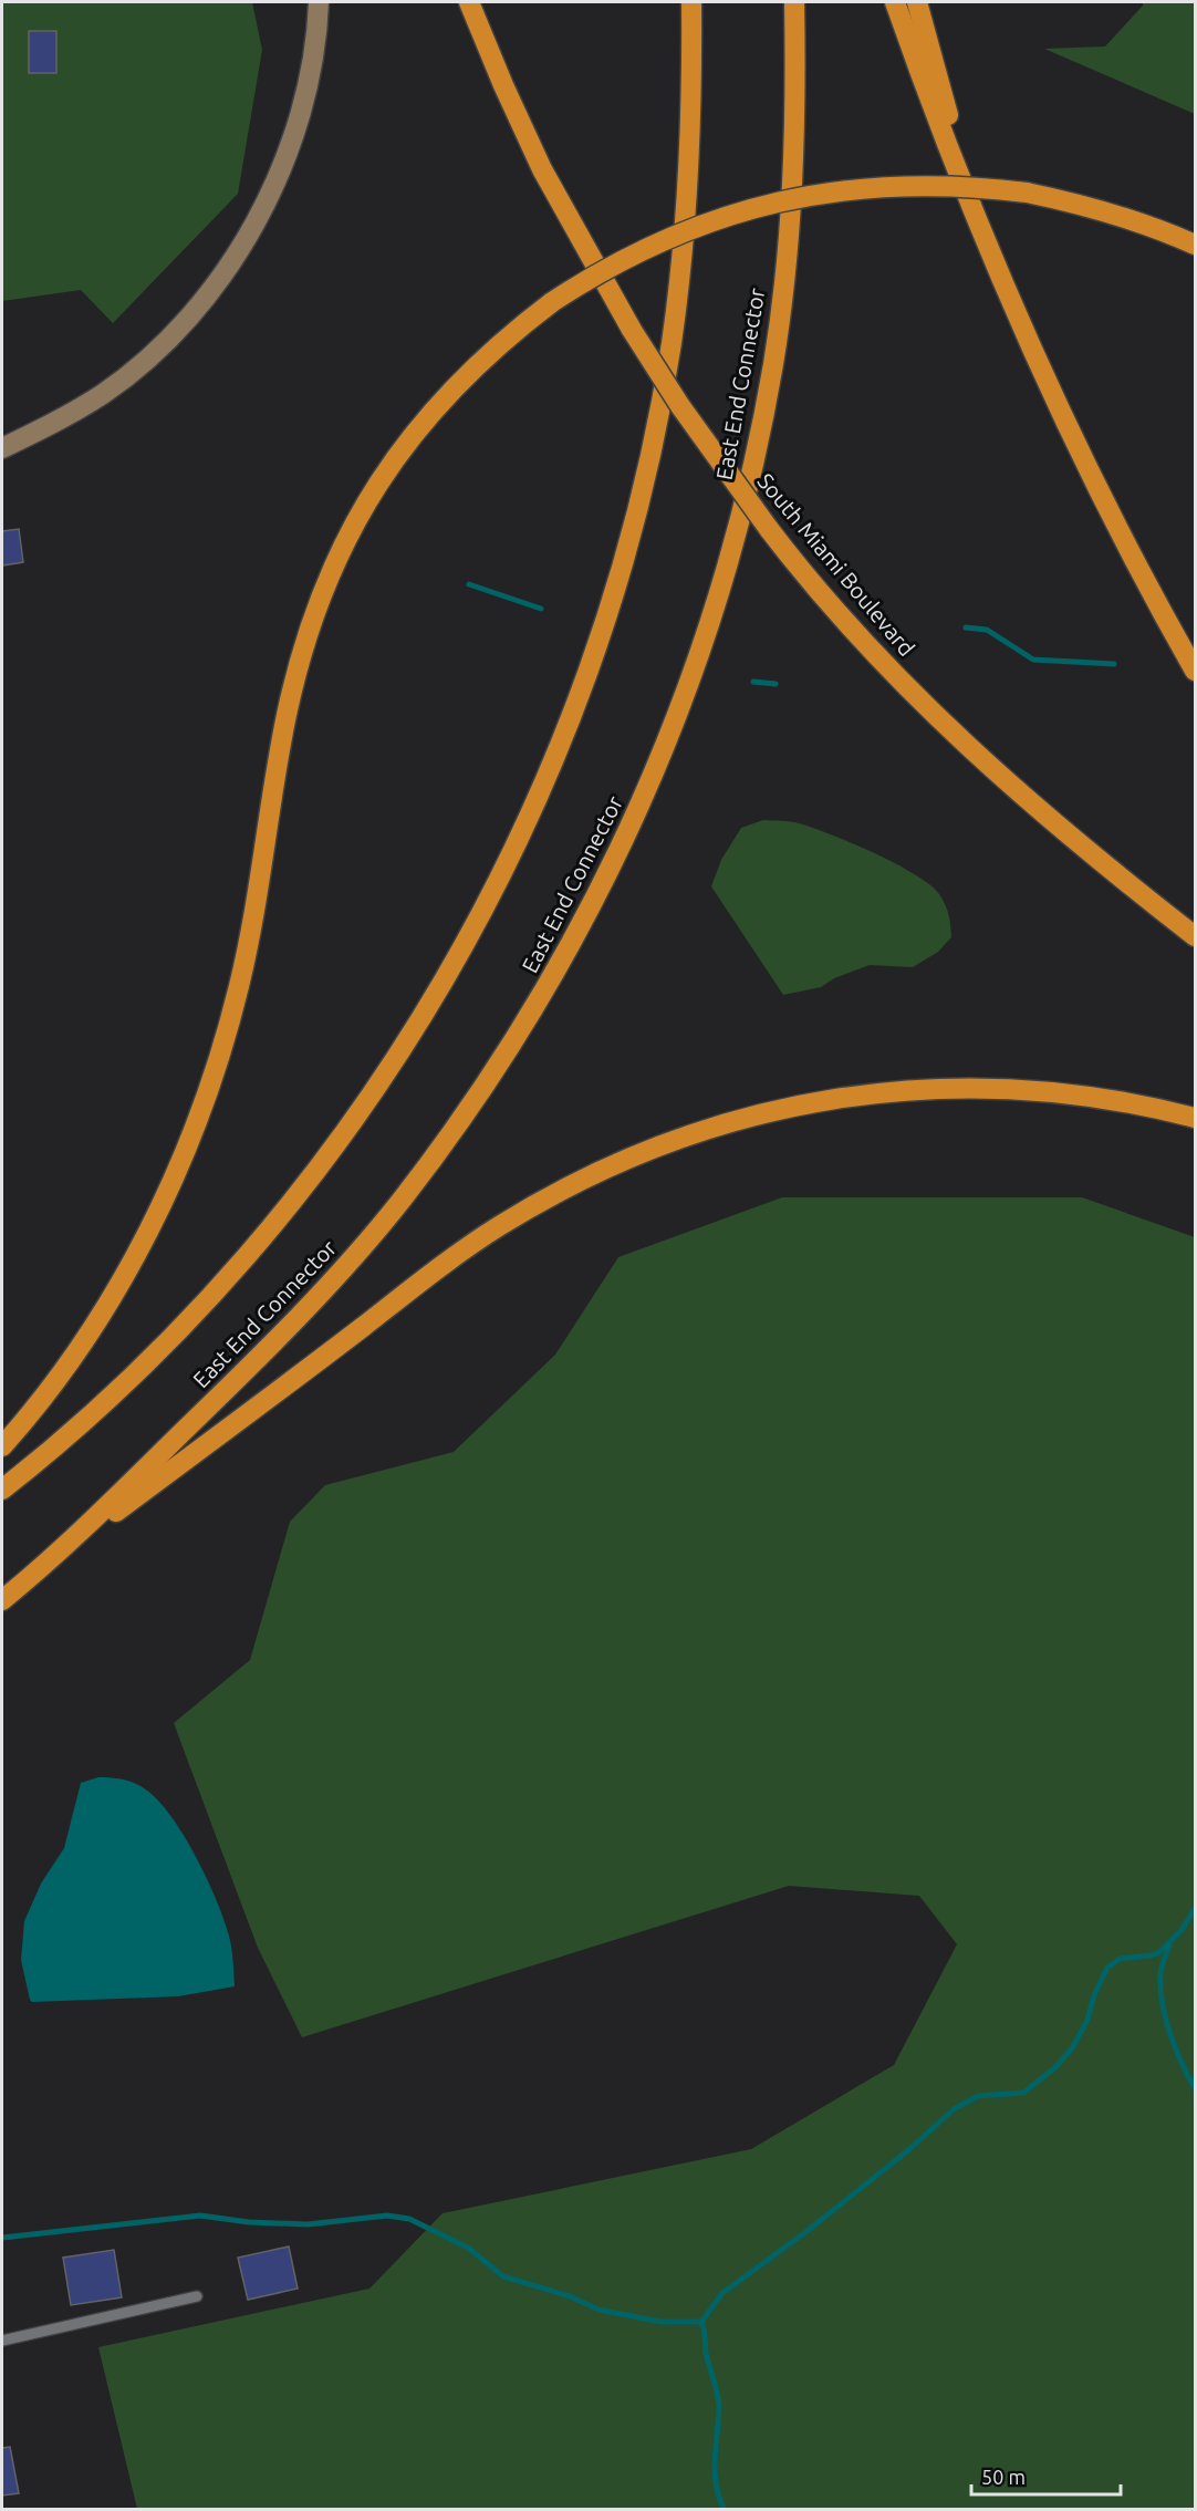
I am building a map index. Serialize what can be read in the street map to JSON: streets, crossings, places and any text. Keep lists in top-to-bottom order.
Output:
{
  "streets": {
    "highway": ["East End Connector", "South Miami Boulevard"]
  },
  "scale_bar": "50 m"
}
